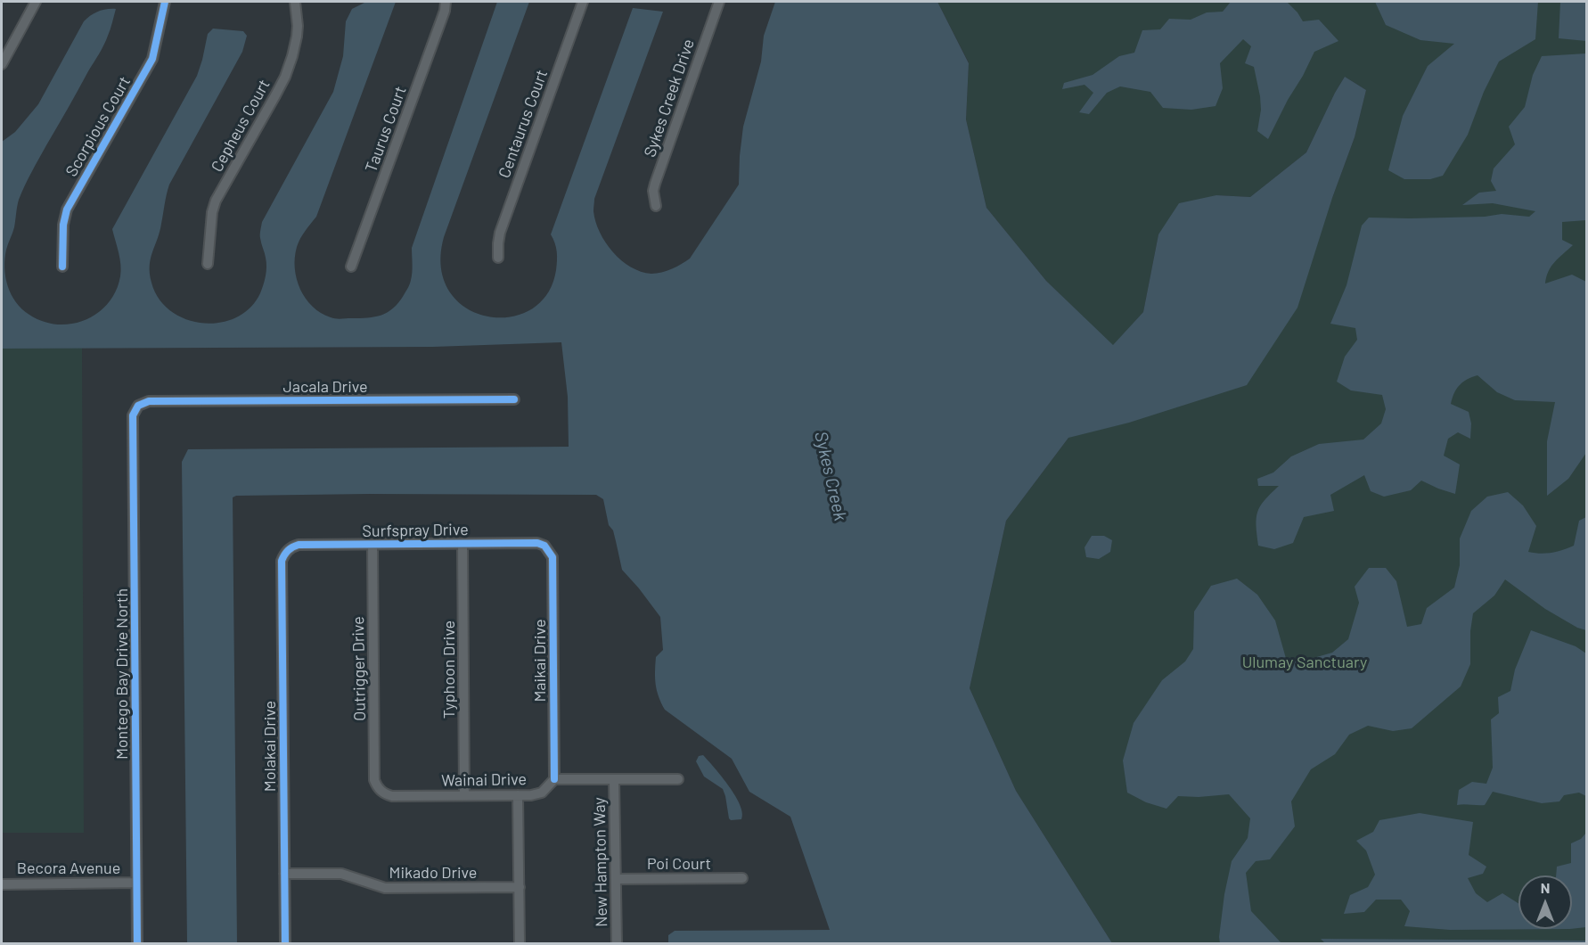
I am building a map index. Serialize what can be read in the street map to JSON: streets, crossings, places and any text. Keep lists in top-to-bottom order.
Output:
{
  "streets": {
    "street": [
      "Sykes Creek Drive",
      "Centaurus Court",
      "Cepheus Court",
      "Scorpious Court",
      "Taurus Court",
      "Jacala Drive",
      "Surfspray Drive",
      "Maikai Drive",
      "Outrigger Drive",
      "Typhoon Drive",
      "Montego Bay Drive North",
      "Molakai Drive",
      "Wainai Drive",
      "New Hampton Way",
      "Poi Court",
      "Becora Avenue",
      "Mikado Drive"
    ]
  },
  "crossings": [
    ["Jacala Drive", "Montego Bay Drive North"],
    ["Surfspray Drive", "Maikai Drive"],
    ["Surfspray Drive", "Outrigger Drive"],
    ["Surfspray Drive", "Typhoon Drive"],
    ["Surfspray Drive", "Molakai Drive"],
    ["Maikai Drive", "Wainai Drive"],
    ["Outrigger Drive", "Wainai Drive"],
    ["Typhoon Drive", "Wainai Drive"],
    ["Montego Bay Drive North", "Becora Avenue"],
    ["Molakai Drive", "Mikado Drive"],
    ["New Hampton Way", "Poi Court"]
  ],
  "water": ["Sykes Creek"],
  "parks": ["Ulumay Sanctuary"],
  "north": "top"
}
